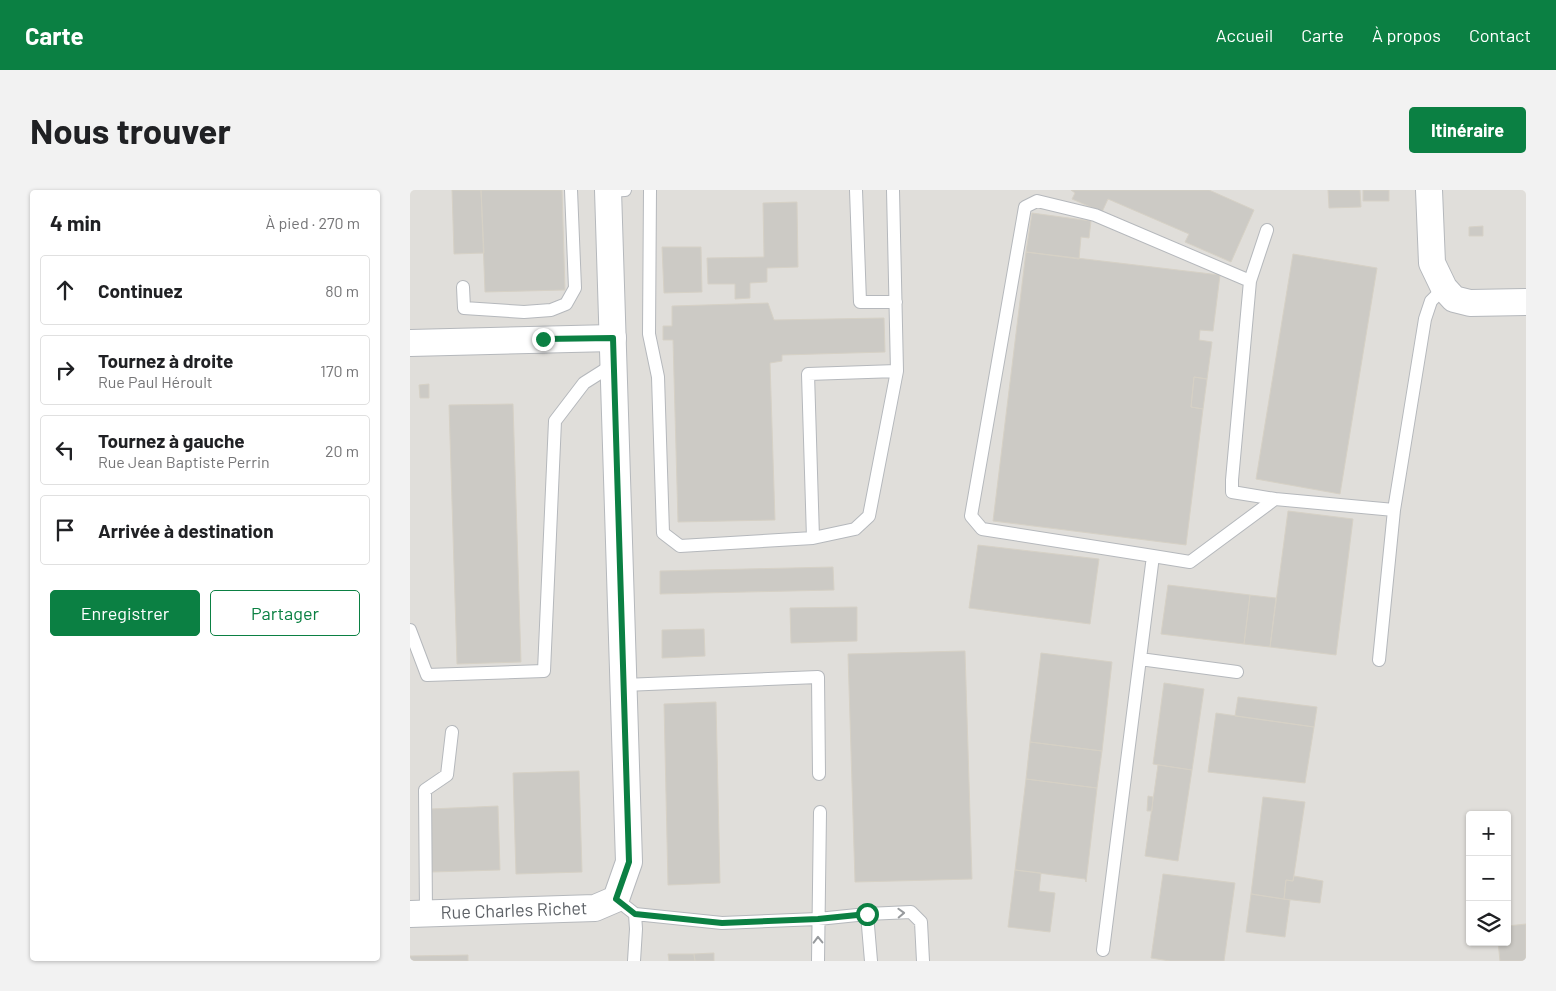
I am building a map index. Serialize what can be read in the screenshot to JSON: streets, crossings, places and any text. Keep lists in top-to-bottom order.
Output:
{
  "streets": {
    "street": ["Rue Charles Richet"]
  },
  "page": {
    "header": "Carte",
    "nav": [
      "Accueil",
      "Carte",
      "À propos",
      "Contact"
    ],
    "buttons": [
      "Itinéraire",
      ["Enregistrer", "Partager"]
    ],
    "title": "Nous trouver",
    "heading": ["4 min", "À pied · 270 m"],
    "list": [
      ["Continuez", "80 m"],
      ["Tournez à droite", "Rue Paul Héroult", "170 m"],
      ["Tournez à gauche", "Rue Jean Baptiste Perrin", "20 m"],
      "Arrivée à destination"
    ],
    "map_buttons": ["+", "−"]
  }
}
